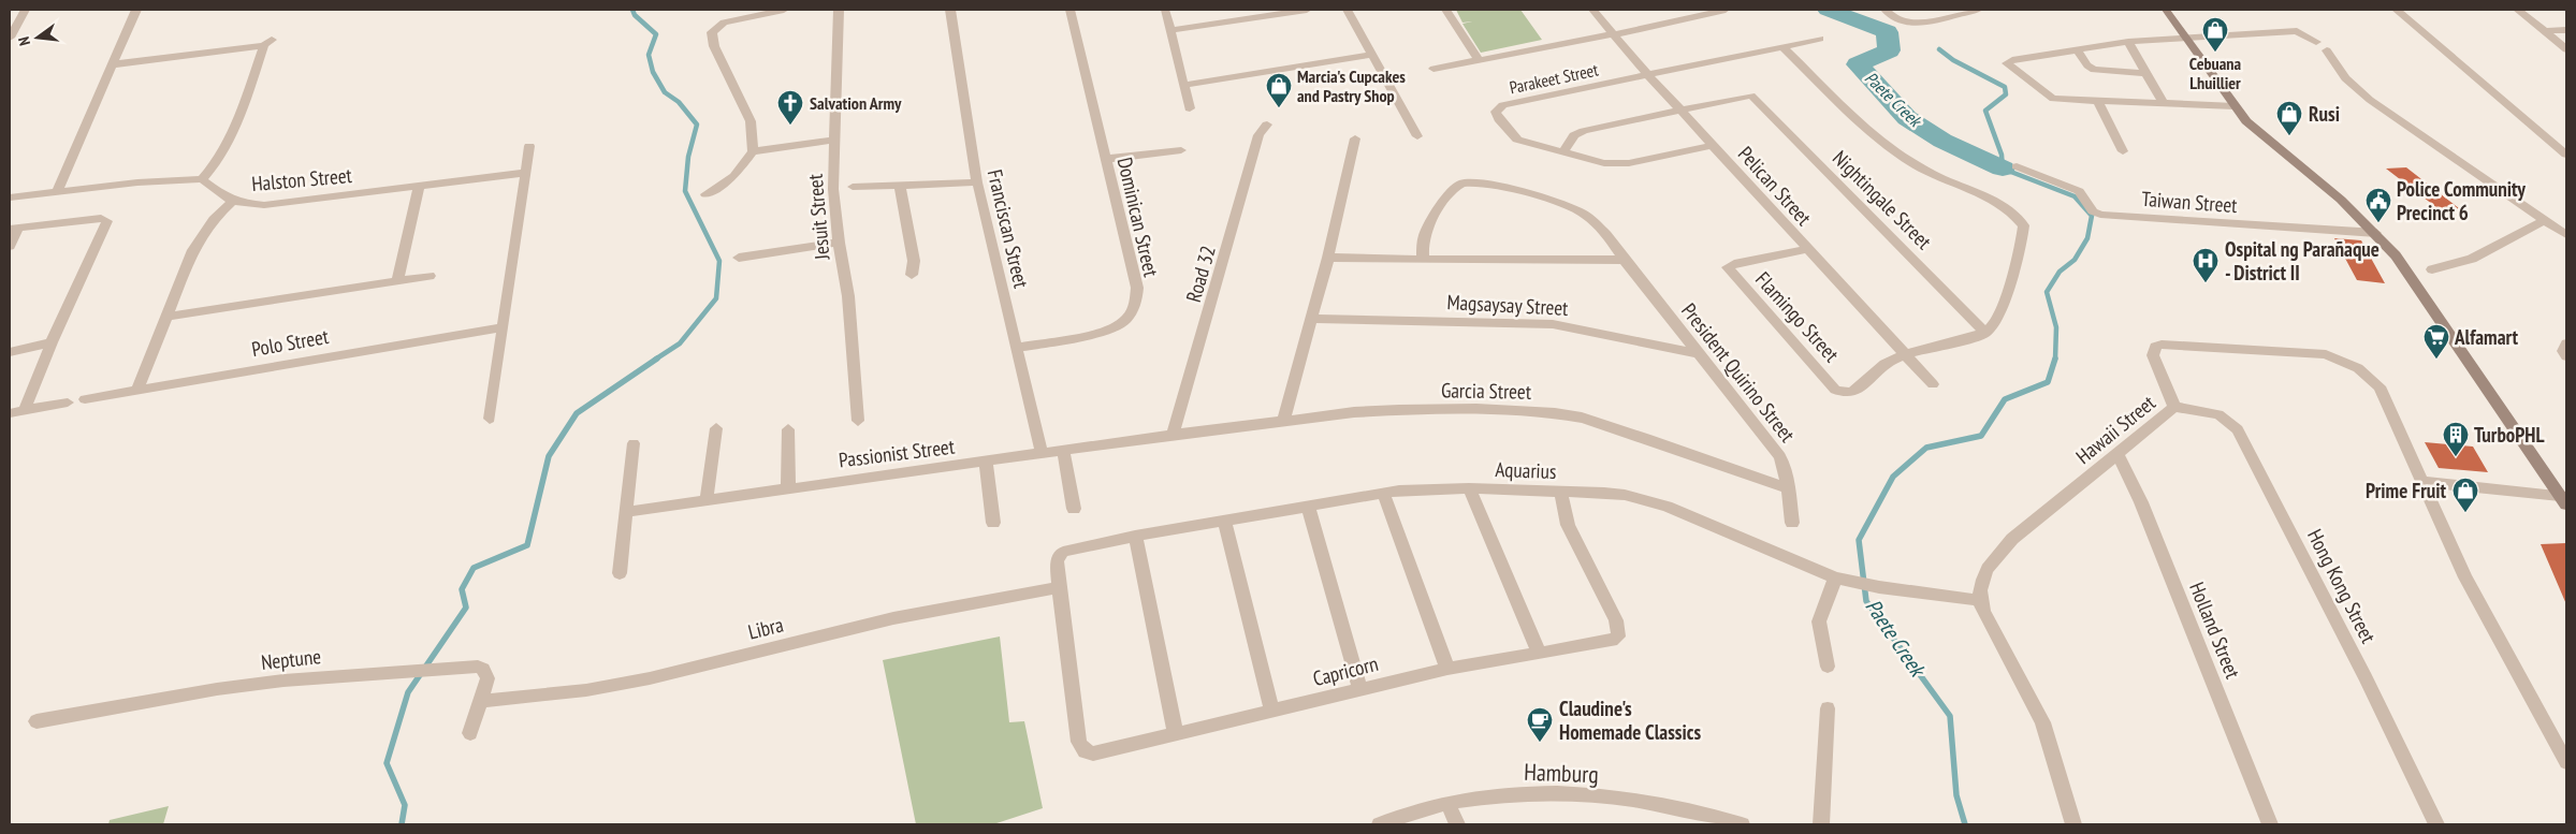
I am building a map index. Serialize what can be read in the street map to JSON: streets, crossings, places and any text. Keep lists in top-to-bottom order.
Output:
{
  "streets": {
    "street": [
      "Parakeet Street",
      "Halston Street",
      "Pelican Street",
      "Nightingale Street",
      "Taiwan Street",
      "Jesuit Street",
      "Dominican Street",
      "Franciscan Street",
      "Road 32",
      "Magsaysay Street",
      "Flamingo Street",
      "Polo Street",
      "President Quirino Street",
      "Garcia Street",
      "Hawaii Street",
      "Passionist Street",
      "Aquarius",
      "Hong Kong Street",
      "Libra",
      "Holland Street",
      "Neptune",
      "Capricorn",
      "Hamburg"
    ]
  },
  "crossings": [
    ["Parakeet Street", "Pelican Street"],
    ["Pelican Street", "Nightingale Street"],
    ["Pelican Street", "Flamingo Street"],
    ["Dominican Street", "Franciscan Street"],
    ["Franciscan Street", "Passionist Street"],
    ["Road 32", "Garcia Street"],
    ["Road 32", "Passionist Street"],
    ["Magsaysay Street", "President Quirino Street"],
    ["President Quirino Street", "Garcia Street"],
    ["Garcia Street", "Passionist Street"],
    ["Hawaii Street", "Aquarius"],
    ["Hawaii Street", "Hong Kong Street"],
    ["Hawaii Street", "Holland Street"],
    ["Aquarius", "Libra"],
    ["Aquarius", "Capricorn"],
    ["Libra", "Neptune"],
    ["Libra", "Capricorn"]
  ],
  "water": ["Paete Creek"],
  "places": {
    "shop": [
      "Cebuana Lhuillier",
      "Marcia's Cupcakes and Pastry Shop",
      "Rusi",
      "Prime Fruit"
    ],
    "church": ["Salvation Army"],
    "public building": ["Police Community Precinct 6"],
    "hospital": ["Ospital ng Parañaque - District II"],
    "supermarket": ["Alfamart"],
    "building": ["TurboPHL"],
    "cafe": ["Claudine's Homemade Classics"]
  },
  "north": "left"
}
